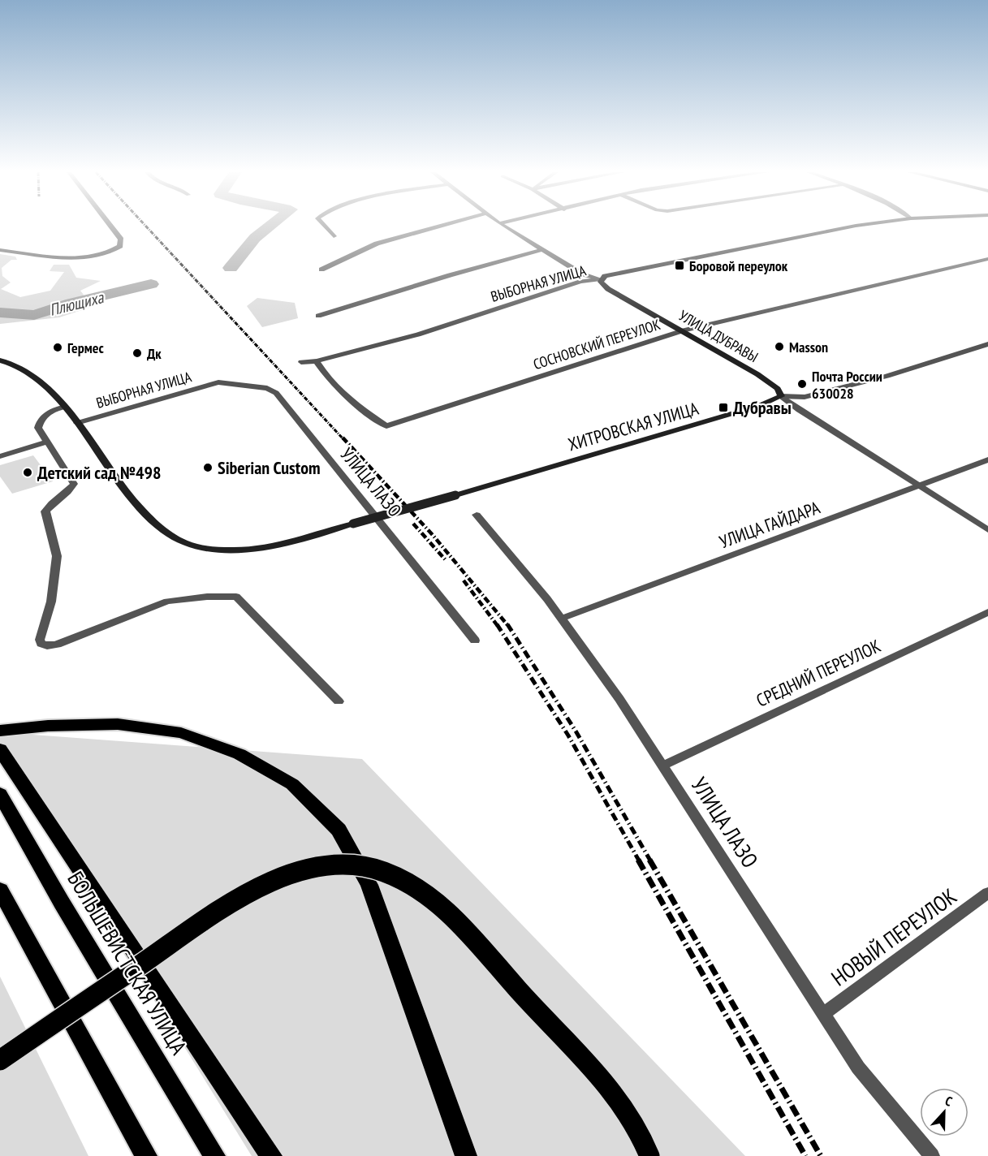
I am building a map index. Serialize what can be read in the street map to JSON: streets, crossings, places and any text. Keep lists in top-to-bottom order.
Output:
{
  "streets": {
    "highway": ["БОЛЬШЕВИСТСКАЯ УЛИЦА"],
    "main road": ["ВЫБОРНАЯ УЛИЦА", "УЛИЦА ДУБРАВЫ", "ХИТРОВСКАЯ УЛИЦА"],
    "street": [
      "СОСНОВСКИЙ ПЕРЕУЛОК",
      "УЛИЦА ЛАЗО",
      "УЛИЦА ГАЙДАРА",
      "СРЕДНИЙ ПЕРЕУЛОК",
      "НОВЫЙ ПЕРЕУЛОК"
    ]
  },
  "crossings": [
    ["ВЫБОРНАЯ УЛИЦА", "УЛИЦА ДУБРАВЫ"],
    ["ВЫБОРНАЯ УЛИЦА", "СОСНОВСКИЙ ПЕРЕУЛОК"],
    ["ВЫБОРНАЯ УЛИЦА", "ХИТРОВСКАЯ УЛИЦА"],
    ["ВЫБОРНАЯ УЛИЦА", "УЛИЦА ЛАЗО"],
    ["УЛИЦА ДУБРАВЫ", "СОСНОВСКИЙ ПЕРЕУЛОК"],
    ["УЛИЦА ДУБРАВЫ", "ХИТРОВСКАЯ УЛИЦА"],
    ["УЛИЦА ДУБРАВЫ", "УЛИЦА ГАЙДАРА"],
    ["УЛИЦА ЛАЗО", "УЛИЦА ГАЙДАРА"],
    ["УЛИЦА ЛАЗО", "СРЕДНИЙ ПЕРЕУЛОК"],
    ["УЛИЦА ЛАЗО", "НОВЫЙ ПЕРЕУЛОК"]
  ],
  "water": ["Плющиха"],
  "places": {
    "transit": ["Боровой переулок", "Дубравы"],
    "other": [
      "Masson",
      "Гермес",
      "Дк",
      "Почта России 630028",
      "Siberian Custom",
      "Детский сад №498"
    ]
  },
  "north": "top"
}
